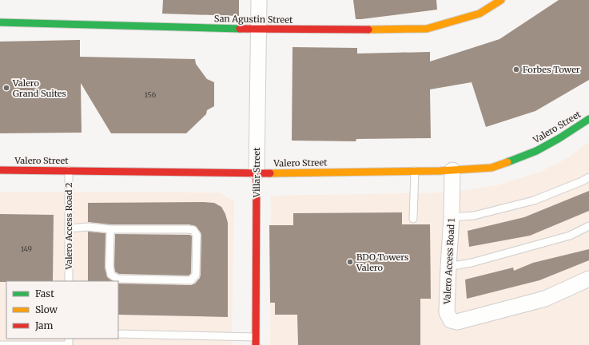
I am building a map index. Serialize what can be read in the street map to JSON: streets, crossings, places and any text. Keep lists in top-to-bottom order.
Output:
{
  "streets": {
    "street": [
      "San Agustin Street",
      "Valero Street",
      "Villar Street",
      "Valero Access Road 1"
    ],
    "lane": ["Valero Access Road 2"]
  },
  "crossings": [
    ["San Agustin Street", "Villar Street"],
    ["Valero Street", "Villar Street"],
    ["Valero Street", "Valero Access Road 2"],
    ["Valero Street", "Valero Access Road 1"]
  ],
  "places": ["Forbes Tower", "Valero Grand Suites", "BDO Towers Valero"],
  "house_numbers": ["156", "149"],
  "legend": ["Fast", "Slow", "Jam"]
}
